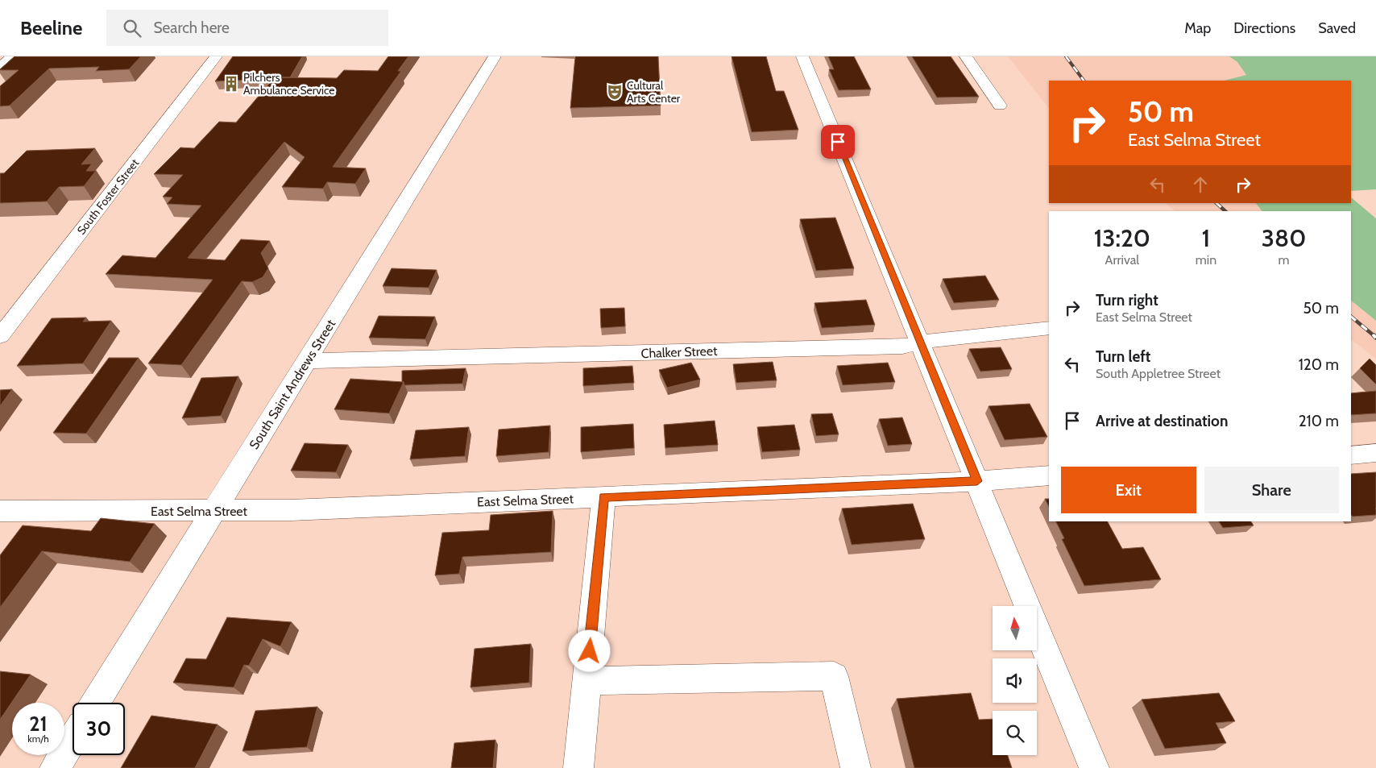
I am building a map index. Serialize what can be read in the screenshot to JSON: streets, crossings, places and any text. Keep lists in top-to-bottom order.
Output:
{
  "streets": {
    "street": [
      "South Foster Street",
      "Chalker Street",
      "South Saint Andrews Street",
      "East Selma Street"
    ]
  },
  "crossings": [
    ["Chalker Street", "South Saint Andrews Street"],
    ["South Saint Andrews Street", "East Selma Street"]
  ],
  "places": {
    "building": ["Pilchers Ambulance Service"],
    "theatre": ["Cultural Arts Center"]
  },
  "north": "top",
  "page": {
    "header": "Beeline",
    "search": "Search here",
    "nav": ["Map", "Directions", "Saved"],
    "turn": ["50 m", "East Selma Street"],
    "eta": [
      "13:20",
      "Arrival",
      "1",
      "min",
      "380",
      "m"
    ],
    "list": [
      {
        "name": "Turn right",
        "note": "East Selma Street",
        "value": "50 m"
      },
      {
        "name": "Turn left",
        "note": "South Appletree Street",
        "value": "120 m"
      },
      {
        "name": "Arrive at destination",
        "value": "210 m"
      }
    ],
    "buttons": ["Exit", "Share"],
    "speed": "21 km/h",
    "limit": "30"
  }
}
